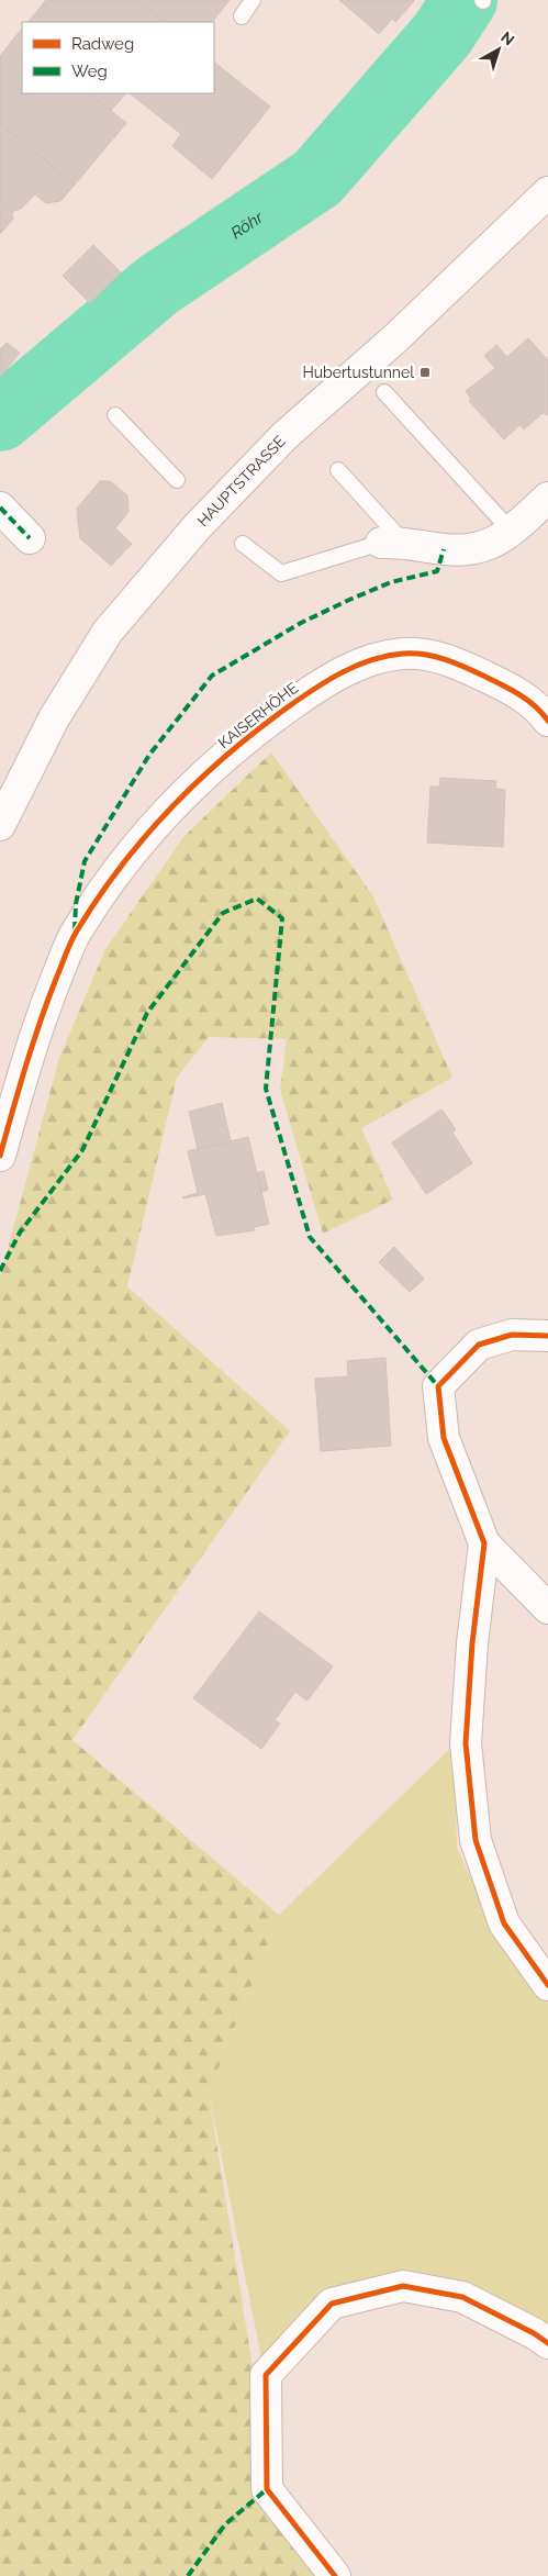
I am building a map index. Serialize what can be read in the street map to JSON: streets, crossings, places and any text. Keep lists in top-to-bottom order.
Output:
{
  "streets": {
    "street": ["HAUPTSTRASSE", "KAISERHÖHE"]
  },
  "water": ["Röhr"],
  "places": {
    "transit": ["Hubertustunnel"]
  },
  "legend": ["Radweg", "Weg"],
  "north": "top right"
}
